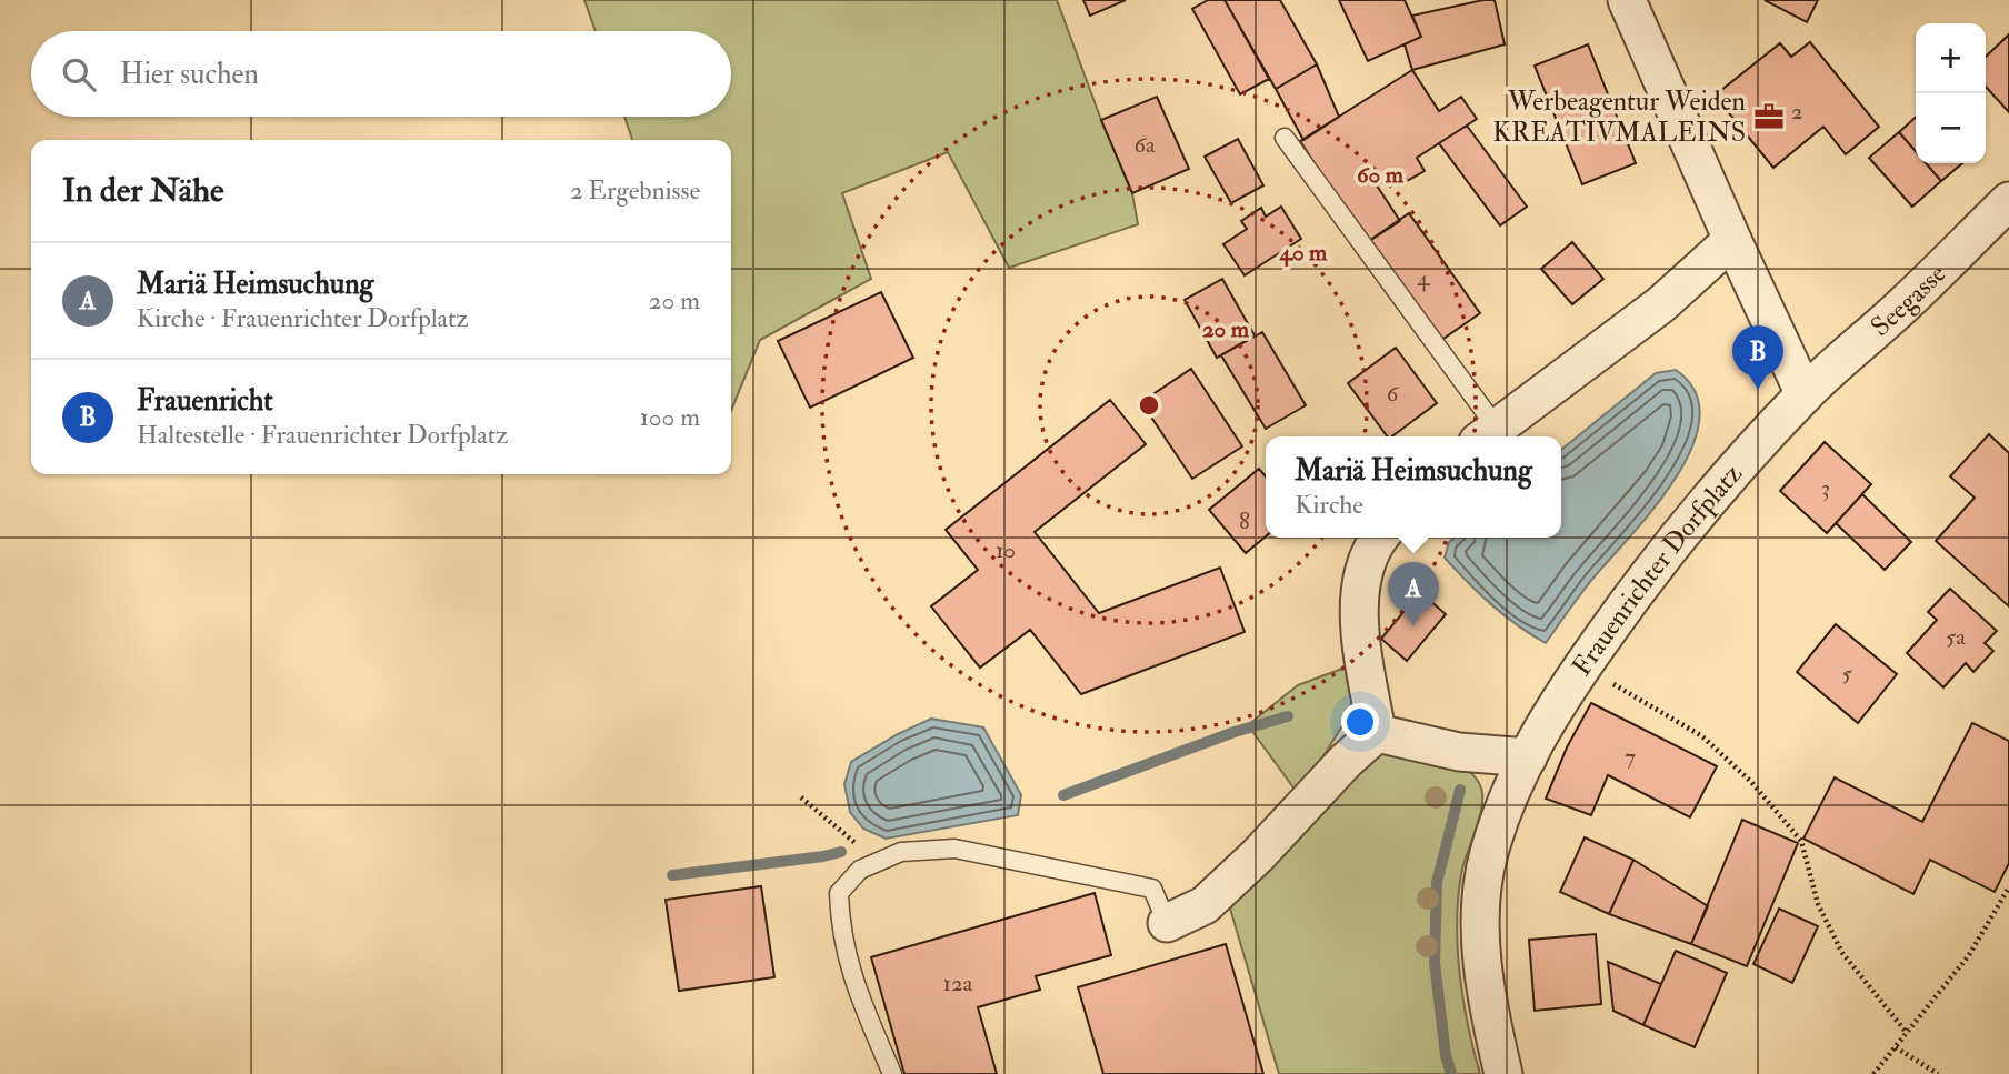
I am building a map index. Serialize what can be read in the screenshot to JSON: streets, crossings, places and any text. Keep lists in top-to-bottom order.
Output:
{
  "streets": {
    "street": ["Seegasse", "Frauenrichter Dorfplatz"]
  },
  "crossings": [
    ["Seegasse", "Frauenrichter Dorfplatz"]
  ],
  "places": {
    "office": ["Werbeagentur Weiden KREATIVMALEINS"]
  },
  "house_numbers": [
    "2",
    "6a",
    "4",
    "6",
    "3",
    "8",
    "10",
    "5a",
    "5",
    "7",
    "12a"
  ],
  "page": {
    "map_buttons": ["+", "−"],
    "search": "Hier suchen",
    "heading": ["In der Nähe", "2 Ergebnisse"],
    "list": [
      {
        "mark": "A",
        "name": "Mariä Heimsuchung",
        "note": "Kirche · Frauenrichter Dorfplatz",
        "value": "20 m"
      },
      {
        "mark": "B",
        "name": "Frauenricht",
        "note": "Haltestelle · Frauenrichter Dorfplatz",
        "value": "100 m"
      }
    ],
    "pins": ["B", "A"],
    "popup": ["Mariä Heimsuchung", "Kirche"]
  },
  "rings": ["60 m", "40 m", "20 m"]
}
